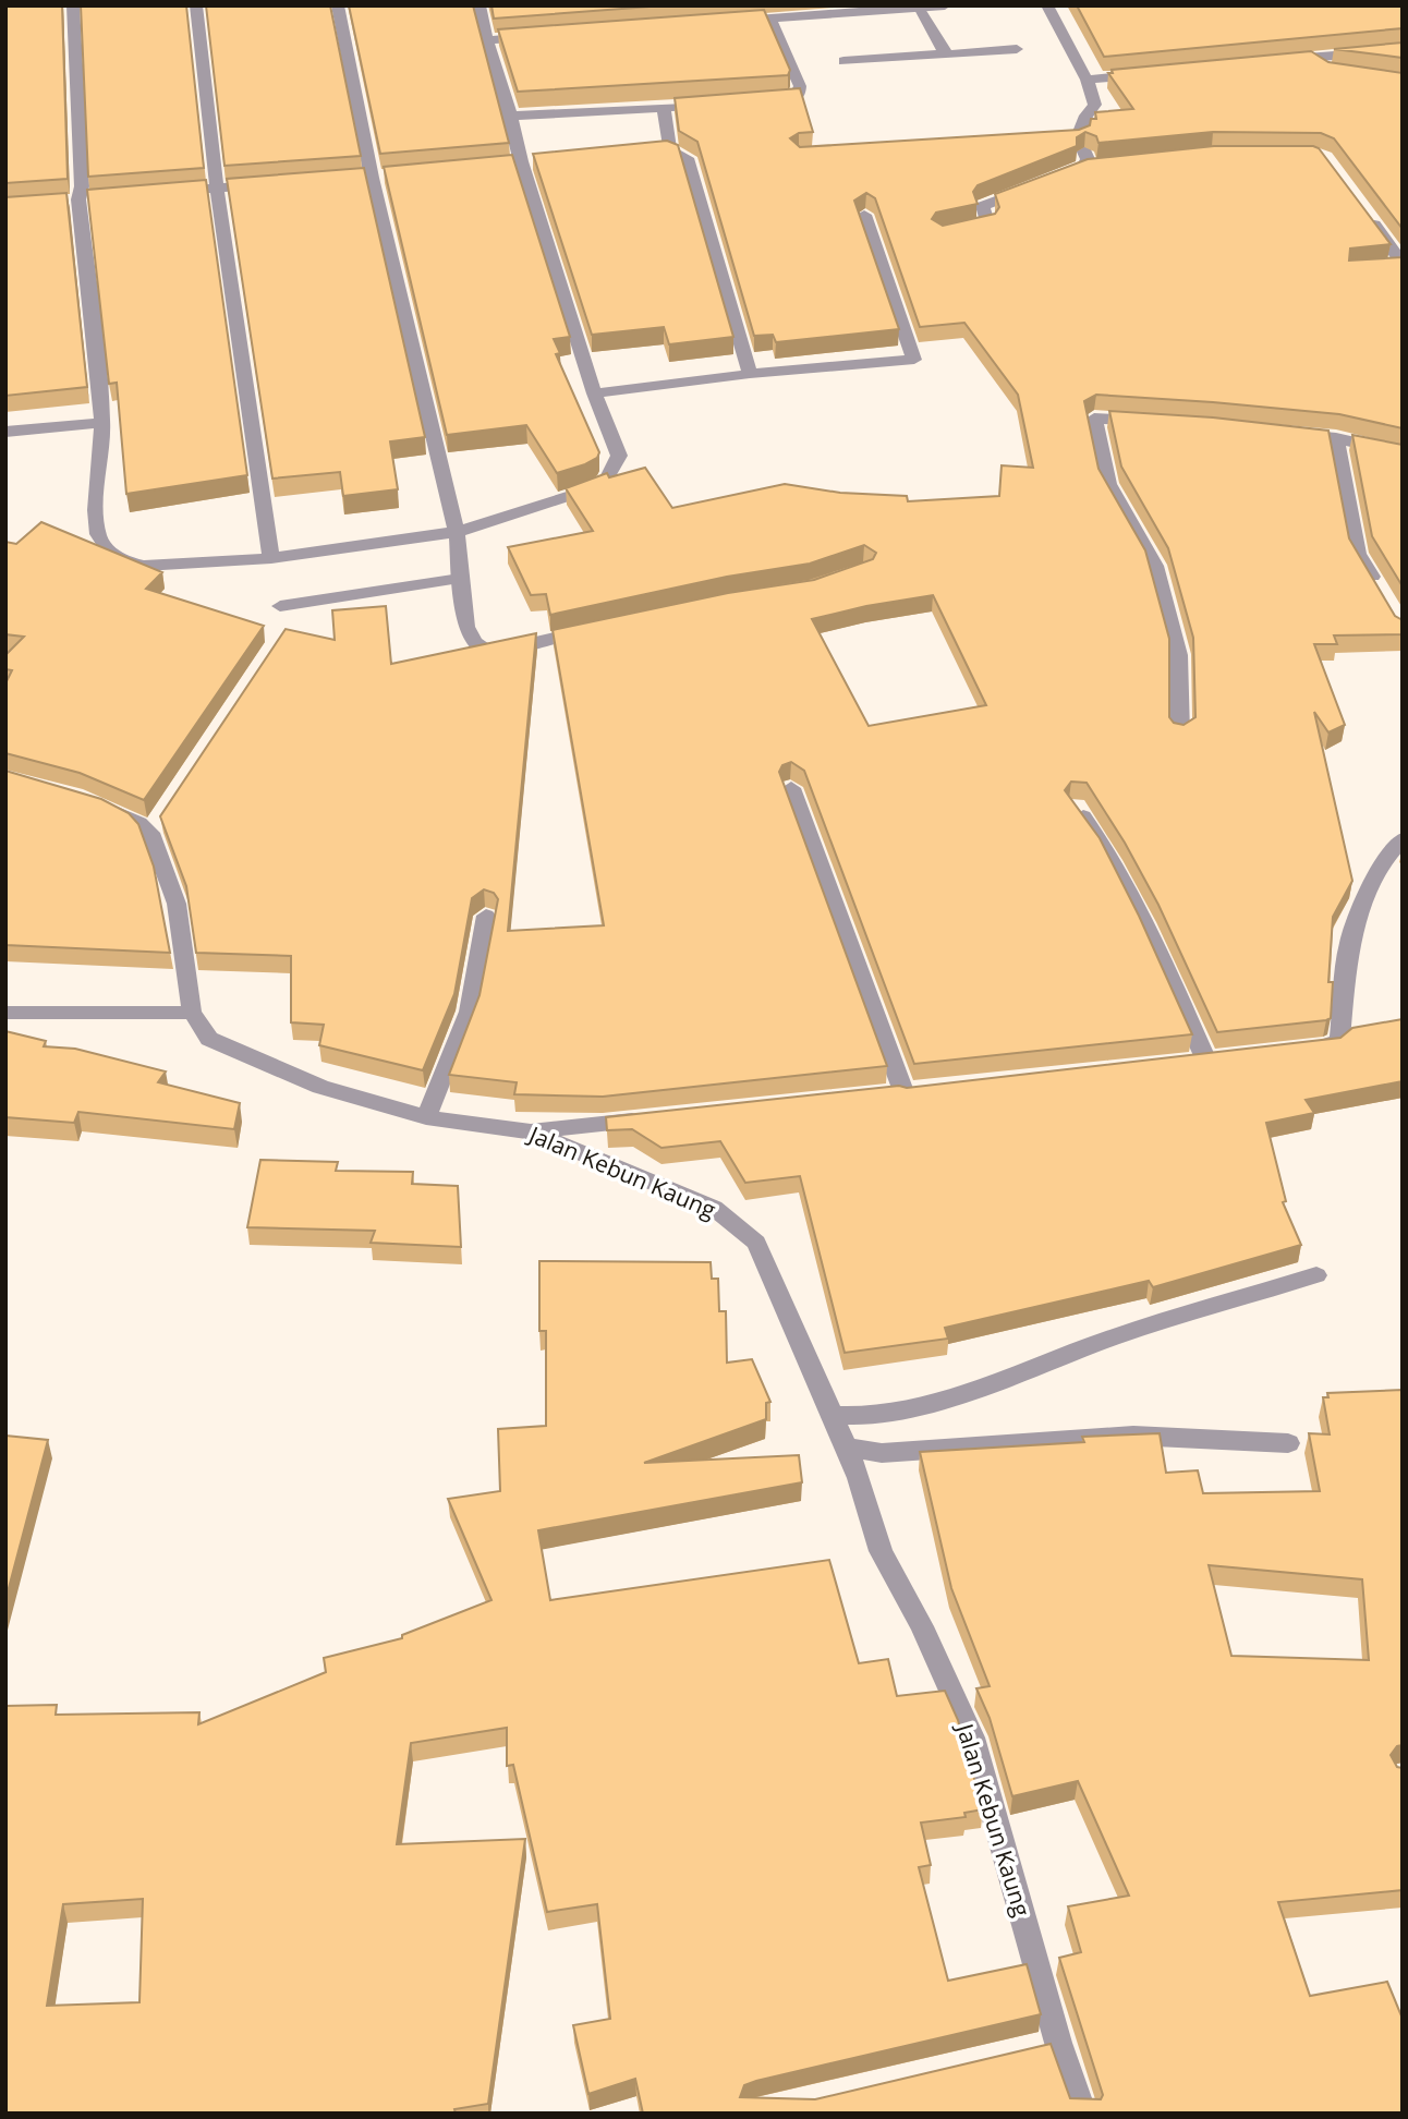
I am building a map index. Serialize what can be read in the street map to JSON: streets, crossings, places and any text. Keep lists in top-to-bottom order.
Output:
{
  "streets": {
    "street": ["Jalan Kebun Kaung"]
  }
}
